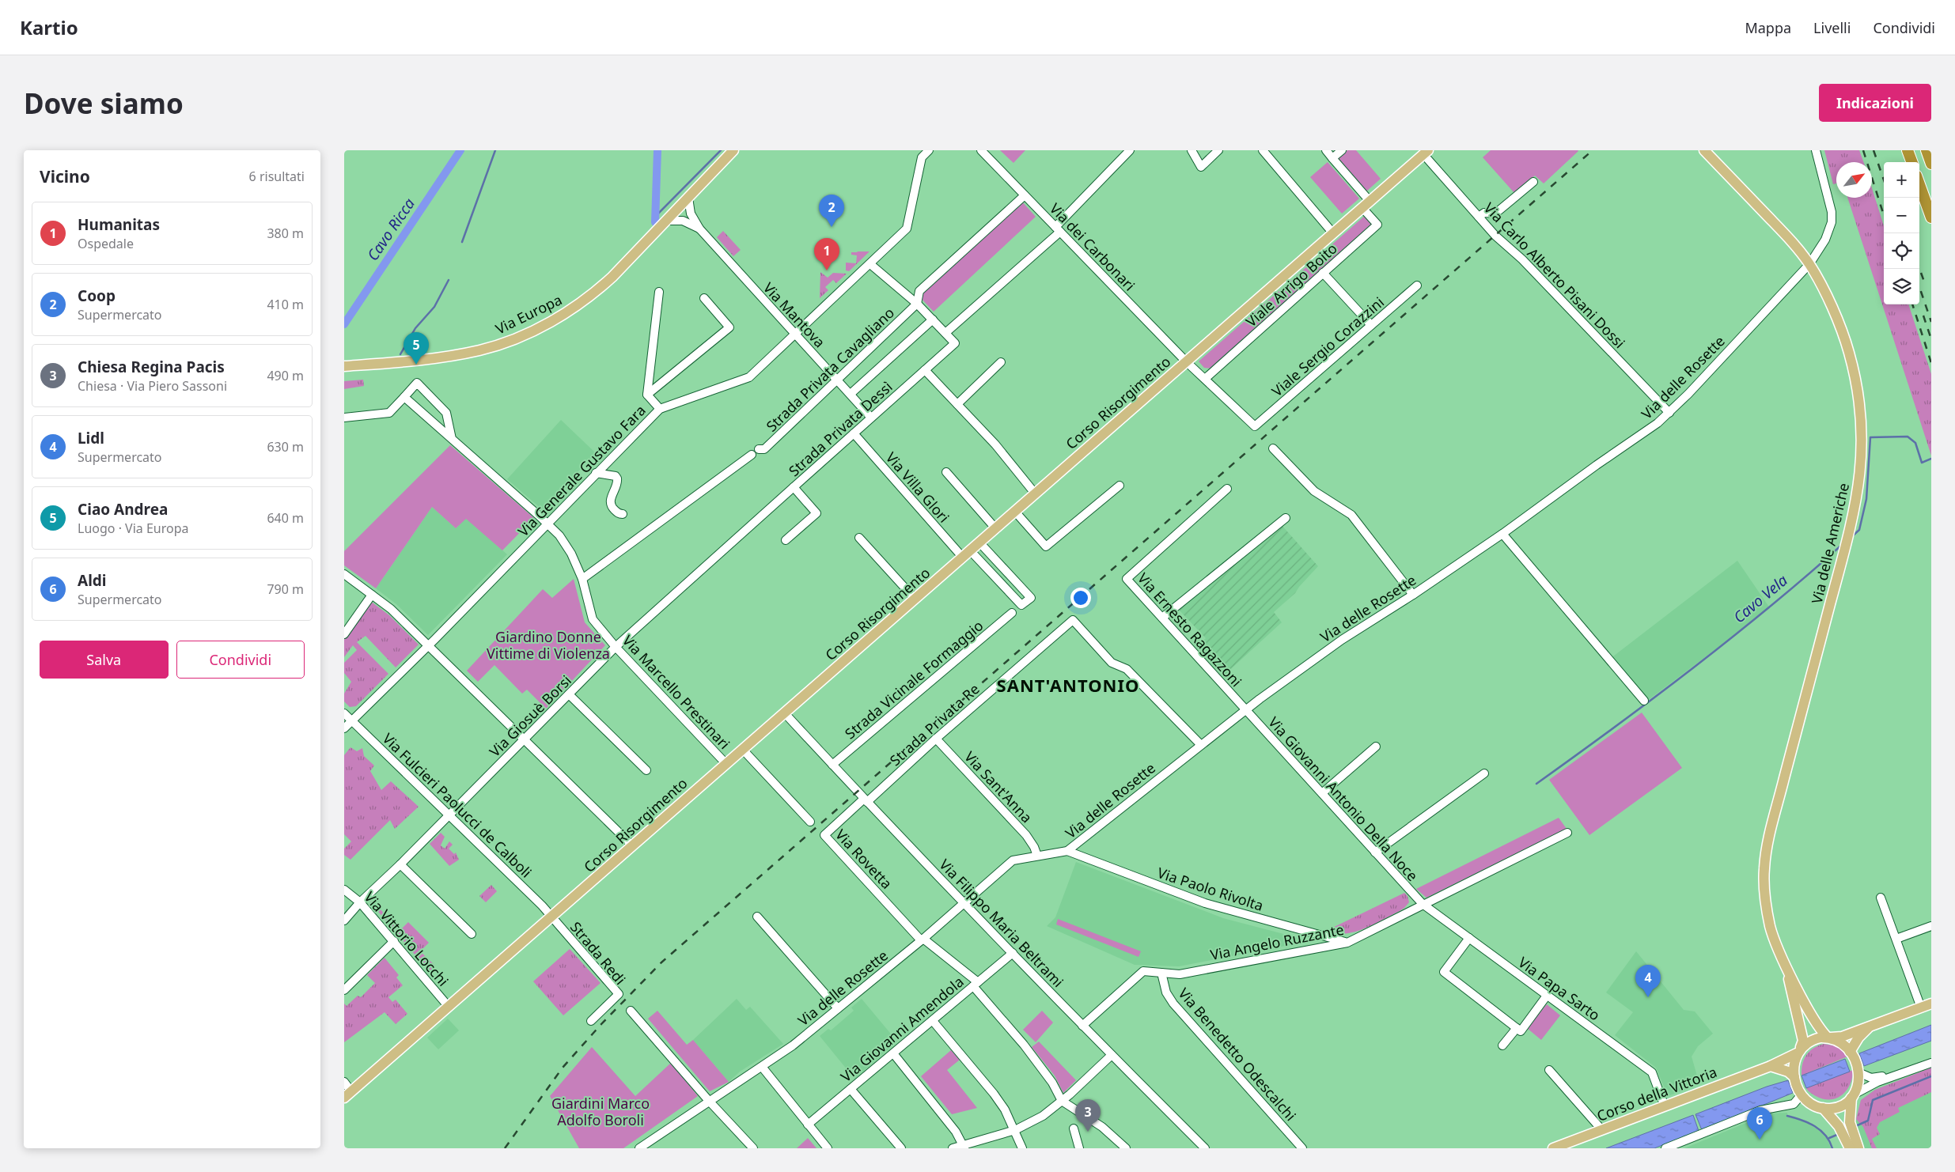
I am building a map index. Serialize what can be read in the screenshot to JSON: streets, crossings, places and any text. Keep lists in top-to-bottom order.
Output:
{
  "streets": {
    "main road": [
      "Via Europa",
      "Corso Risorgimento",
      "Via delle Americhe",
      "Corso della Vittoria"
    ],
    "street": [
      "Via dei Carbonari",
      "Via Carlo Alberto Pisani Dossi",
      "Viale Arrigo Boito",
      "Via Mantova",
      "Viale Sergio Corazzini",
      "Strada Privata Cavagliano",
      "Via delle Rosette",
      "Strada Privata Dessì",
      "Via Generale Gustavo Fara",
      "Via Villa Glori",
      "Via Ernesto Ragazzoni",
      "Strada Vicinale Formaggio",
      "Via Marcello Prestinari",
      "Via Giosuè Borsi",
      "Strada Privata Re",
      "Via Sant'Anna",
      "Via Giovanni Antonio Della Noce",
      "Via Fulcieri Paolucci de Calboli",
      "Via Rovetta",
      "Via Paolo Rivolta",
      "Via Filippo Maria Beltrami",
      "Via Vittorio Locchi",
      "Via Angelo Ruzzante",
      "Strada Redi",
      "Via Papa Sarto",
      "Via Giovanni Amendola",
      "Via Benedetto Odescalchi"
    ]
  },
  "crossings": [
    ["Via dei Carbonari", "Viale Arrigo Boito"],
    ["Via dei Carbonari", "Viale Sergio Corazzini"],
    ["Via dei Carbonari", "Corso Risorgimento"],
    ["Via Carlo Alberto Pisani Dossi", "Via delle Rosette"],
    ["Via Carlo Alberto Pisani Dossi", "Corso Risorgimento"],
    ["Viale Arrigo Boito", "Corso Risorgimento"],
    ["Via Europa", "Via Mantova"],
    ["Via Mantova", "Strada Privata Cavagliano"],
    ["Via Mantova", "Strada Privata Dessì"],
    ["Via Mantova", "Via Generale Gustavo Fara"],
    ["Via delle Rosette", "Via delle Americhe"],
    ["Via delle Rosette", "Via Ernesto Ragazzoni"],
    ["Via delle Rosette", "Strada Privata Re"],
    ["Via delle Rosette", "Via Sant'Anna"],
    ["Via delle Rosette", "Via Giovanni Antonio Della Noce"],
    ["Via delle Rosette", "Via Rovetta"],
    ["Via delle Rosette", "Via Paolo Rivolta"],
    ["Via delle Rosette", "Via Filippo Maria Beltrami"],
    ["Corso Risorgimento", "Via Villa Glori"],
    ["Corso Risorgimento", "Via Marcello Prestinari"],
    ["Corso Risorgimento", "Via Fulcieri Paolucci de Calboli"],
    ["Corso Risorgimento", "Via Filippo Maria Beltrami"],
    ["Corso Risorgimento", "Via Vittorio Locchi"],
    ["Corso Risorgimento", "Strada Redi"],
    ["Strada Privata Dessì", "Via Villa Glori"],
    ["Strada Privata Dessì", "Via Giosuè Borsi"],
    ["Via Generale Gustavo Fara", "Via Marcello Prestinari"],
    ["Via Generale Gustavo Fara", "Via Fulcieri Paolucci de Calboli"],
    ["Via delle Americhe", "Corso della Vittoria"],
    ["Via Ernesto Ragazzoni", "Via Giovanni Antonio Della Noce"],
    ["Strada Vicinale Formaggio", "Via Filippo Maria Beltrami"],
    ["Via Marcello Prestinari", "Via Giosuè Borsi"],
    ["Via Giosuè Borsi", "Via Fulcieri Paolucci de Calboli"],
    ["Via Giosuè Borsi", "Via Vittorio Locchi"],
    ["Strada Privata Re", "Via Sant'Anna"],
    ["Strada Privata Re", "Via Rovetta"],
    ["Strada Privata Re", "Via Filippo Maria Beltrami"],
    ["Via Giovanni Antonio Della Noce", "Via Angelo Ruzzante"],
    ["Via Giovanni Antonio Della Noce", "Via Papa Sarto"],
    ["Via Fulcieri Paolucci de Calboli", "Strada Redi"],
    ["Via Rovetta", "Via Filippo Maria Beltrami"],
    ["Via Paolo Rivolta", "Via Angelo Ruzzante"],
    ["Via Filippo Maria Beltrami", "Via Angelo Ruzzante"],
    ["Via Filippo Maria Beltrami", "Via Giovanni Amendola"],
    ["Via Angelo Ruzzante", "Via Papa Sarto"],
    ["Via Angelo Ruzzante", "Via Benedetto Odescalchi"],
    ["Via Papa Sarto", "Corso della Vittoria"]
  ],
  "districts": ["SANT'ANTONIO"],
  "water": ["Cavo Ricca", "Cavo Vela"],
  "parks": ["Giardino Donne Vittime di Violenza", "Giardini Marco Adolfo Boroli"],
  "north": "top right",
  "page": {
    "header": "Kartio",
    "nav": ["Mappa", "Livelli", "Condividi"],
    "buttons": [
      "Indicazioni",
      ["Salva", "Condividi"]
    ],
    "title": "Dove siamo",
    "heading": ["Vicino", "6 risultati"],
    "map_buttons": ["+", "−"],
    "pins": [
      "2",
      "1",
      "5",
      "4",
      "3",
      "6"
    ],
    "list": [
      {
        "mark": "1",
        "name": "Humanitas",
        "note": "Ospedale",
        "value": "380 m"
      },
      {
        "mark": "2",
        "name": "Coop",
        "note": "Supermercato",
        "value": "410 m"
      },
      {
        "mark": "3",
        "name": "Chiesa Regina Pacis",
        "note": "Chiesa · Via Piero Sassoni",
        "value": "490 m"
      },
      {
        "mark": "4",
        "name": "Lidl",
        "note": "Supermercato",
        "value": "630 m"
      },
      {
        "mark": "5",
        "name": "Ciao Andrea",
        "note": "Luogo · Via Europa",
        "value": "640 m"
      },
      {
        "mark": "6",
        "name": "Aldi",
        "note": "Supermercato",
        "value": "790 m"
      }
    ]
  }
}
